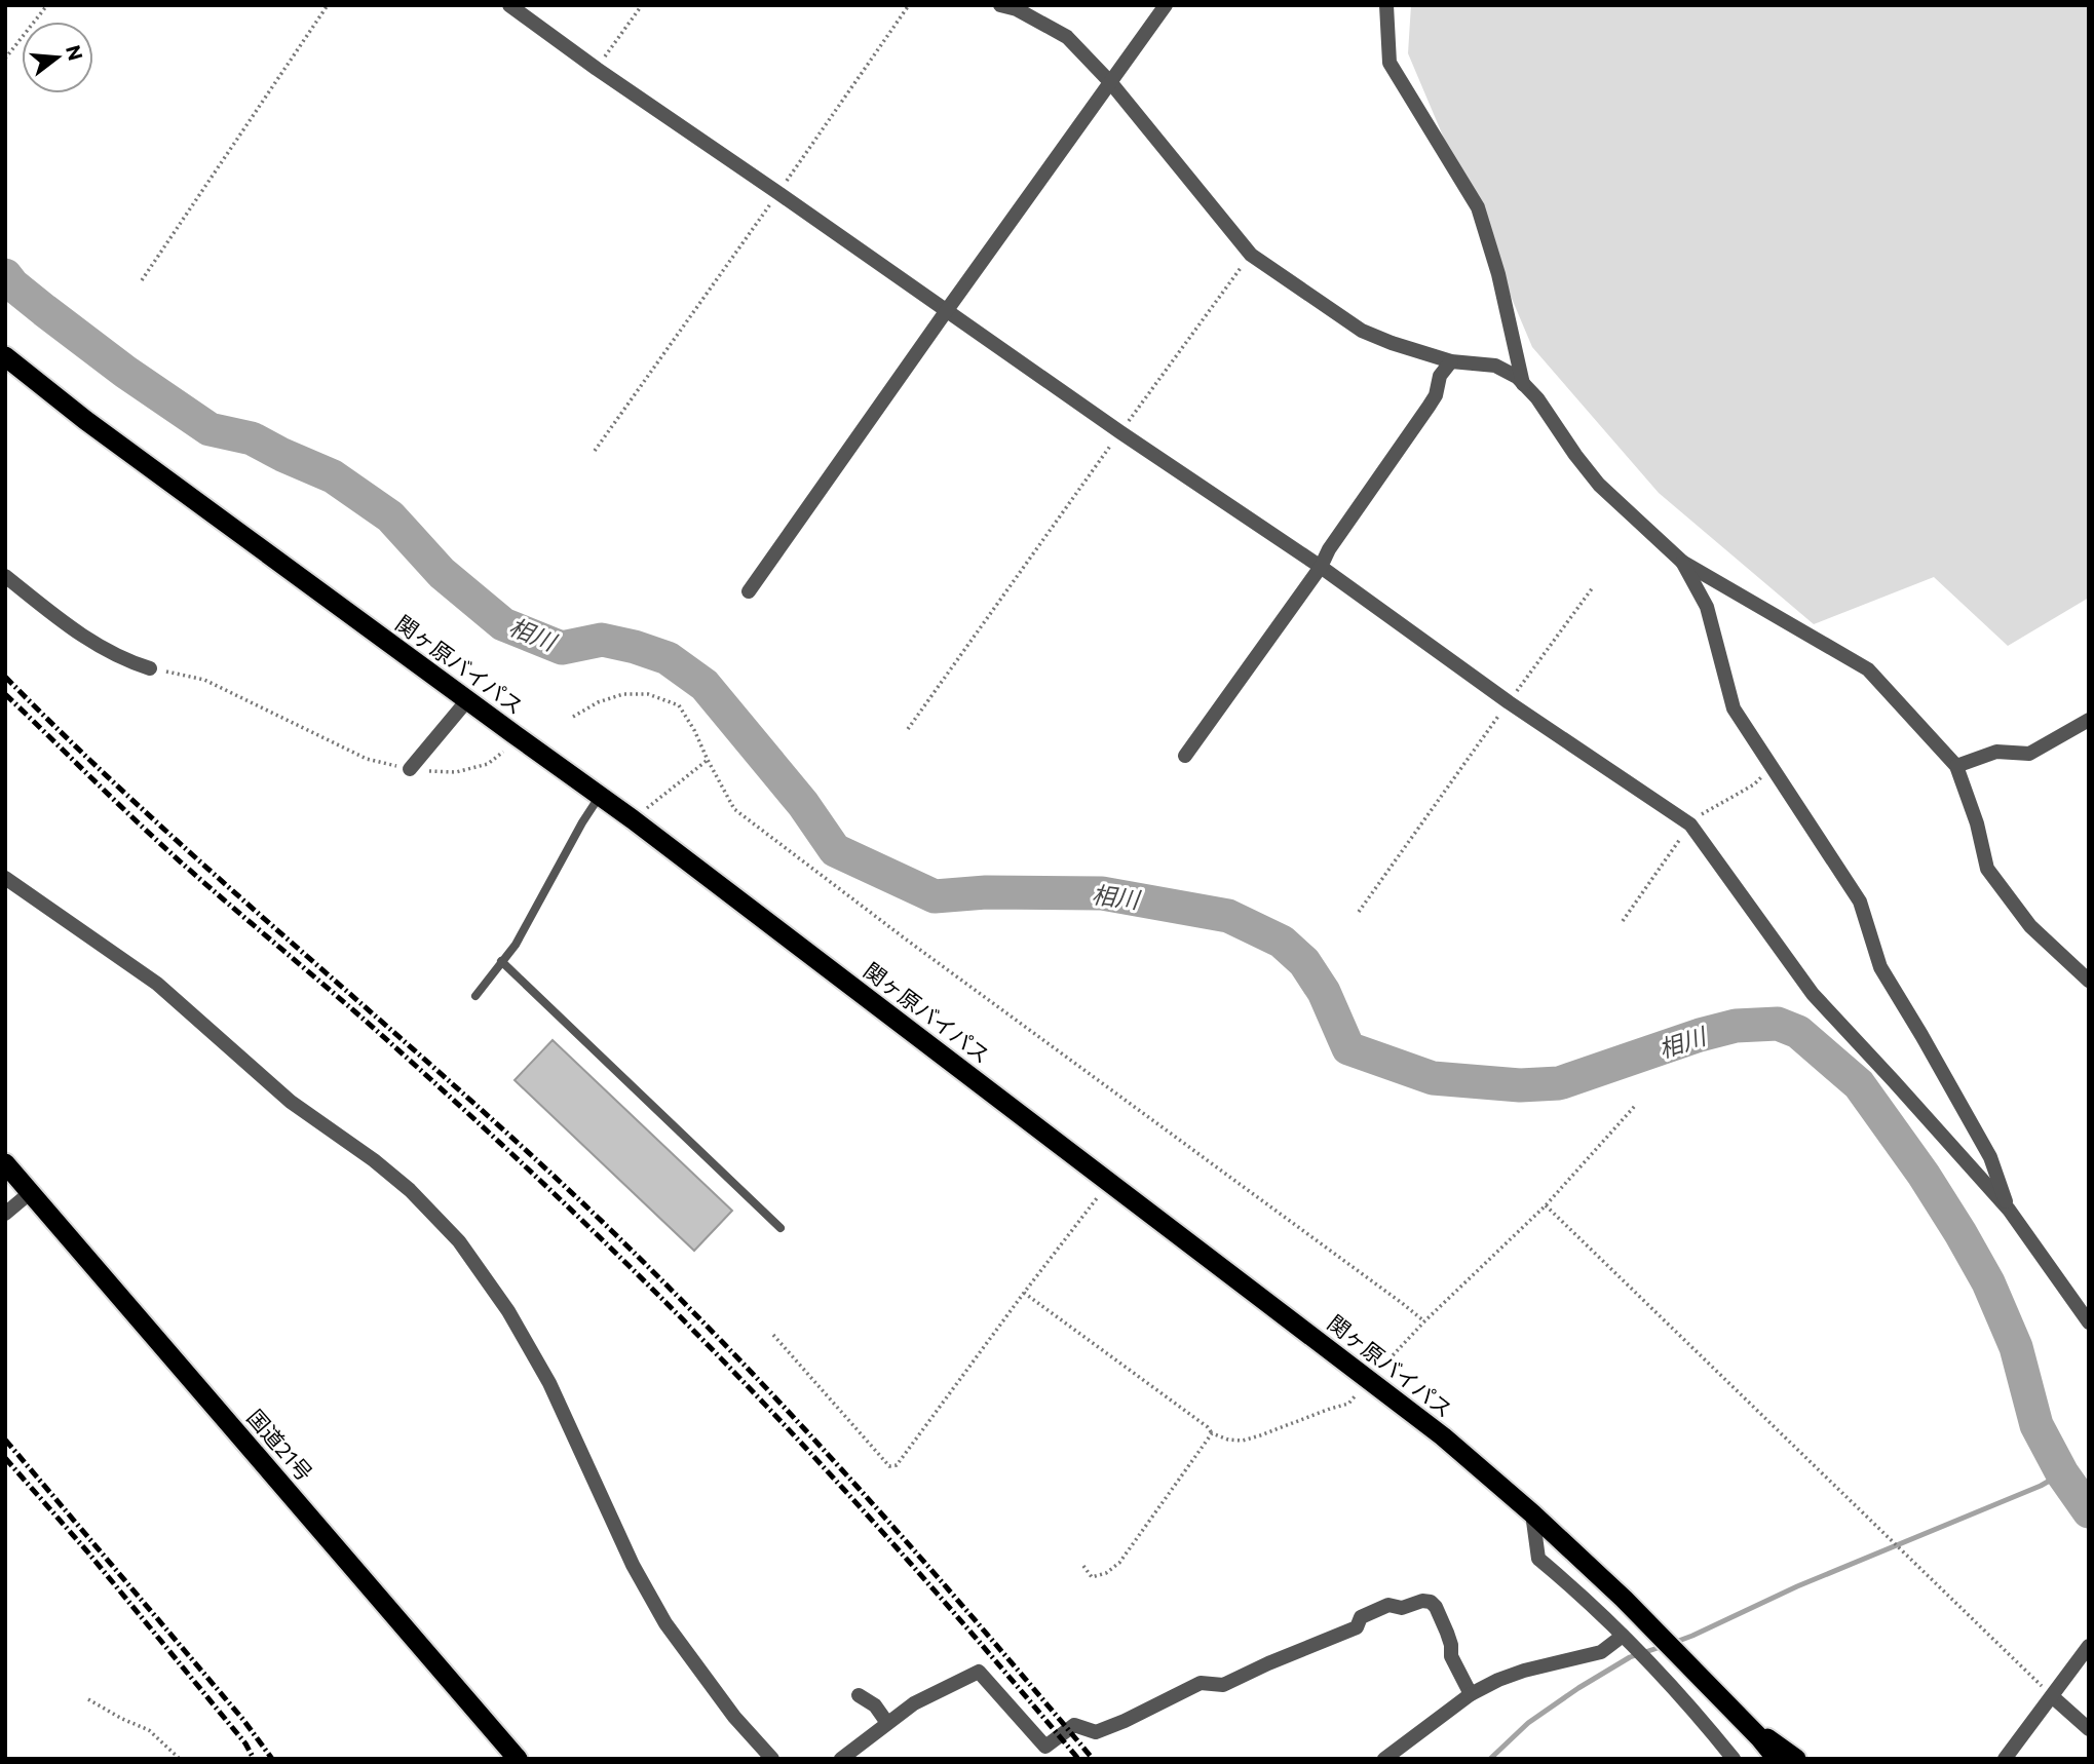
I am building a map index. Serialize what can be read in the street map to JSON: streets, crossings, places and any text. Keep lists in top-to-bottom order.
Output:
{
  "streets": {
    "highway": ["関ヶ原バイパス", "国道21号"]
  },
  "water": ["相川"],
  "north": "right"
}
